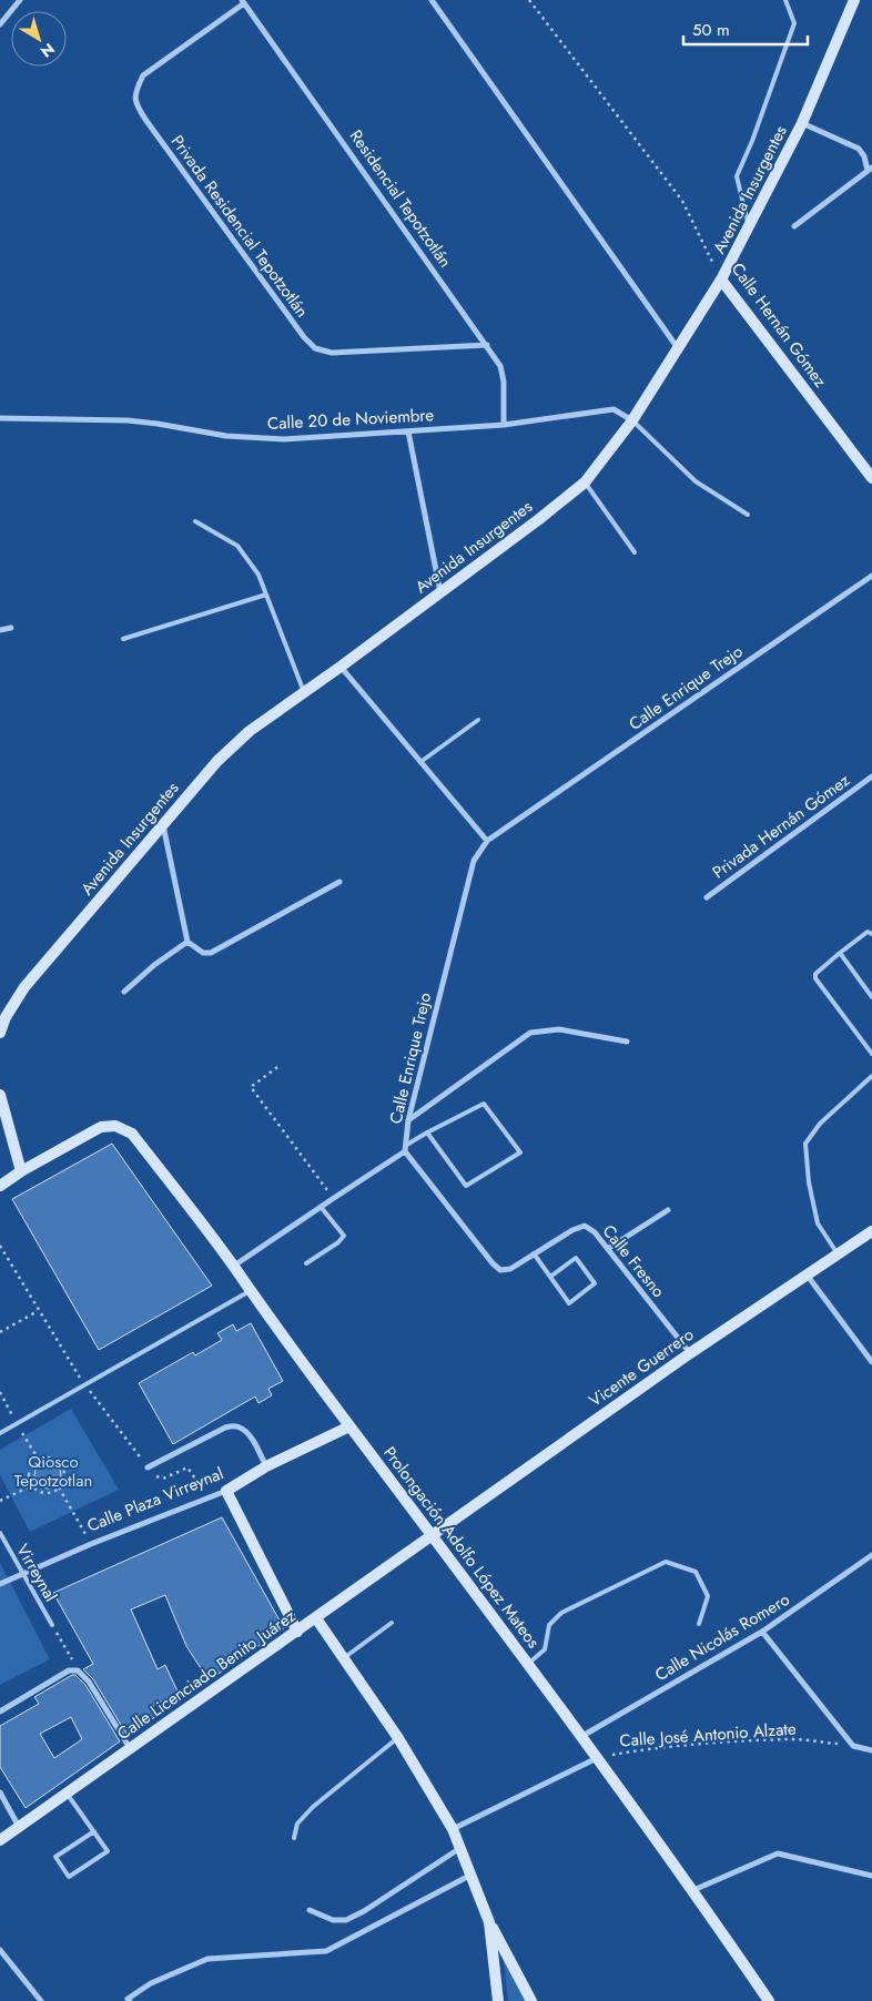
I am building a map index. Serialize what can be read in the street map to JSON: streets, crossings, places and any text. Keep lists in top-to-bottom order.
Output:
{
  "streets": {
    "street": [
      "Avenida Insurgentes",
      "Residencial Tepotzotlán",
      "Privada Residencial Tepotzotlán",
      "Calle Hernán Gómez",
      "Calle 20 de Noviembre",
      "Calle Enrique Trejo",
      "Privada Hernán Gómez",
      "Calle Fresno",
      "Vicente Guerrero",
      "Calle Plaza Virreynal",
      "Prolongación Adolfo López Mateos",
      "Calle Nicolás Romero",
      "Calle Licenciado Benito Juárez"
    ],
    "lane": ["Virreynal"],
    "path": ["Calle José Antonio Alzate"]
  },
  "crossings": [
    ["Avenida Insurgentes", "Calle Hernán Gómez"],
    ["Avenida Insurgentes", "Calle 20 de Noviembre"],
    ["Residencial Tepotzotlán", "Privada Residencial Tepotzotlán"],
    ["Residencial Tepotzotlán", "Calle 20 de Noviembre"],
    ["Calle Enrique Trejo", "Calle Fresno"],
    ["Calle Fresno", "Vicente Guerrero"],
    ["Vicente Guerrero", "Prolongación Adolfo López Mateos"],
    ["Vicente Guerrero", "Calle Licenciado Benito Juárez"],
    ["Calle Plaza Virreynal", "Prolongación Adolfo López Mateos"],
    ["Calle Plaza Virreynal", "Virreynal"],
    ["Prolongación Adolfo López Mateos", "Calle Nicolás Romero"],
    ["Prolongación Adolfo López Mateos", "Calle Licenciado Benito Juárez"],
    ["Prolongación Adolfo López Mateos", "Calle José Antonio Alzate"]
  ],
  "parks": ["Qiosco Tepotzotlan"],
  "scale_bar": "50 m",
  "north": "bottom right"
}
